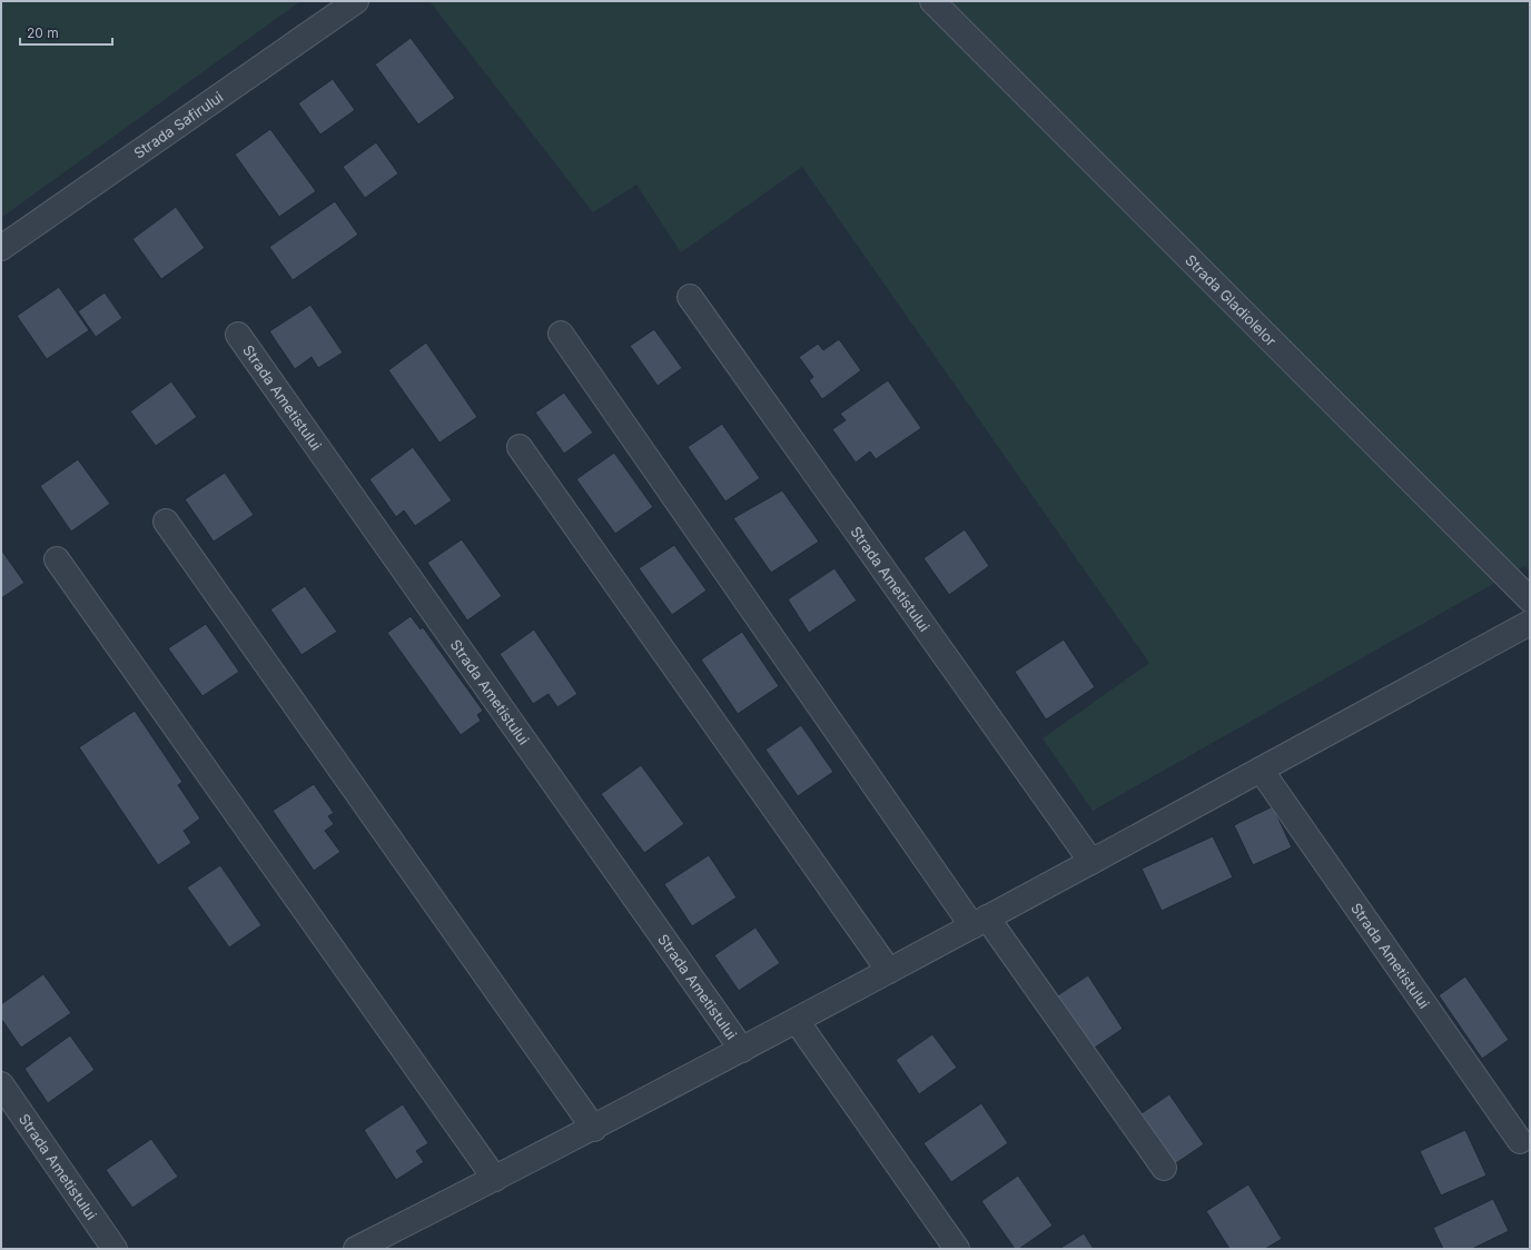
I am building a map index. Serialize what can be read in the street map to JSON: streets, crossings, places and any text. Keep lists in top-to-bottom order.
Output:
{
  "streets": {
    "street": ["Strada Safirului", "Strada Gladiolelor", "Strada Ametistului"]
  },
  "scale_bar": "20 m"
}
